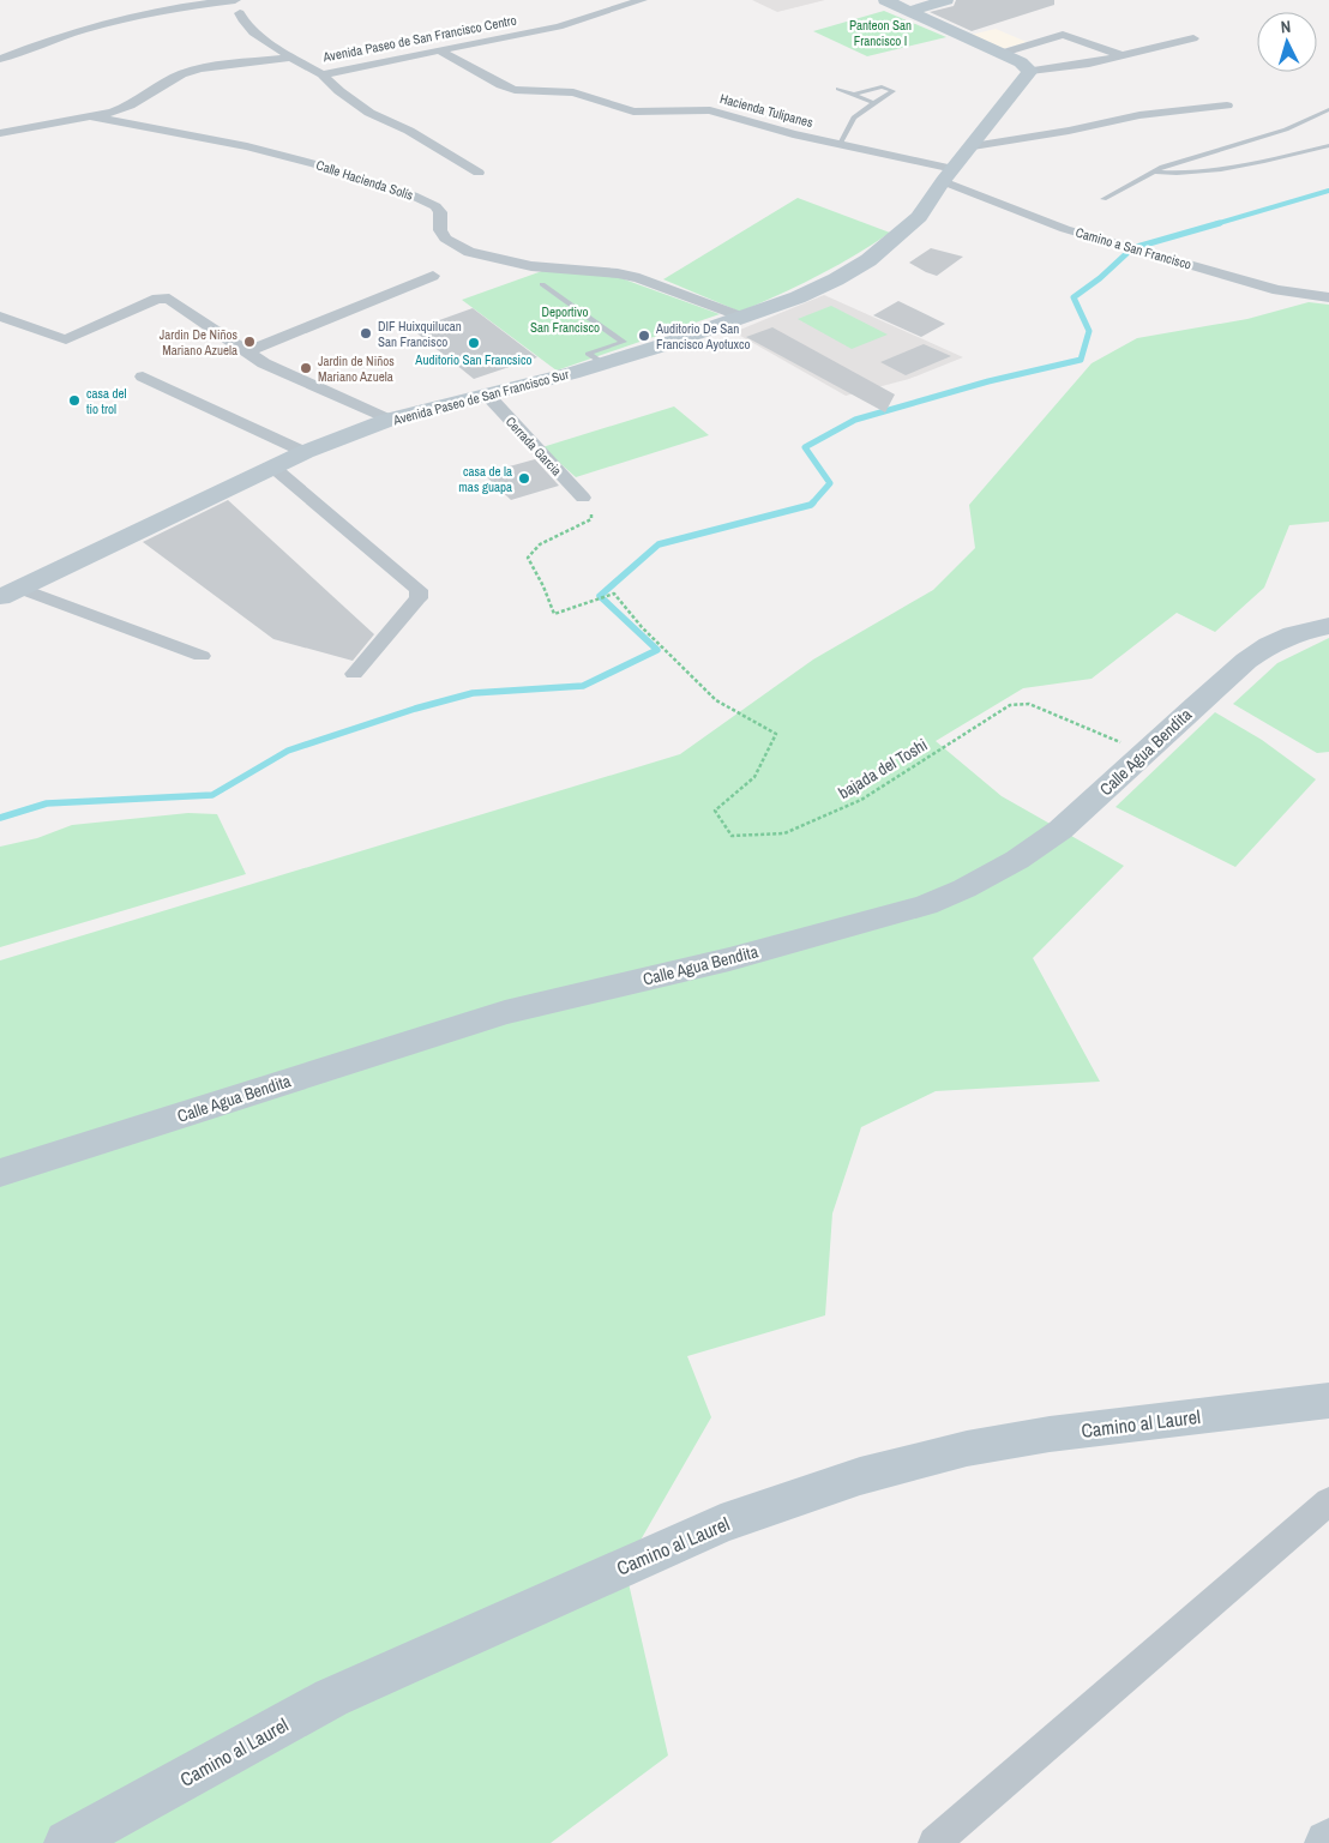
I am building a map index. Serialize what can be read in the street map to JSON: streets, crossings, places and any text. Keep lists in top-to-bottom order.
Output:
{
  "streets": {
    "main road": ["Avenida Paseo de San Francisco Sur", "Calle Agua Bendita", "Camino al Laurel"],
    "street": [
      "Avenida Paseo de San Francisco Centro",
      "Hacienda Tulipanes",
      "Calle Hacienda Solís",
      "Camino a San Francisco",
      "Cerrada Garcia"
    ],
    "path": ["bajada del Toshi"]
  },
  "crossings": [
    ["Avenida Paseo de San Francisco Centro", "Hacienda Tulipanes"],
    ["Hacienda Tulipanes", "Camino a San Francisco"],
    ["Hacienda Tulipanes", "Avenida Paseo de San Francisco Sur"],
    ["Calle Hacienda Solís", "Avenida Paseo de San Francisco Sur"],
    ["Camino a San Francisco", "Avenida Paseo de San Francisco Sur"],
    ["Avenida Paseo de San Francisco Sur", "Cerrada Garcia"],
    ["Cerrada Garcia", "bajada del Toshi"]
  ],
  "parks": ["Panteon San Francisco I", "Deportivo San Francisco"],
  "places": [
    "DIF Huixquilucan San Francisco",
    "Auditorio De San Francisco Ayotuxco",
    "Jardin De Niños Mariano Azuela",
    "Auditorio San Francsico",
    "Jardin de Niños Mariano Azuela",
    "casa del tio trol",
    "casa de la mas guapa"
  ],
  "north": "top"
}
